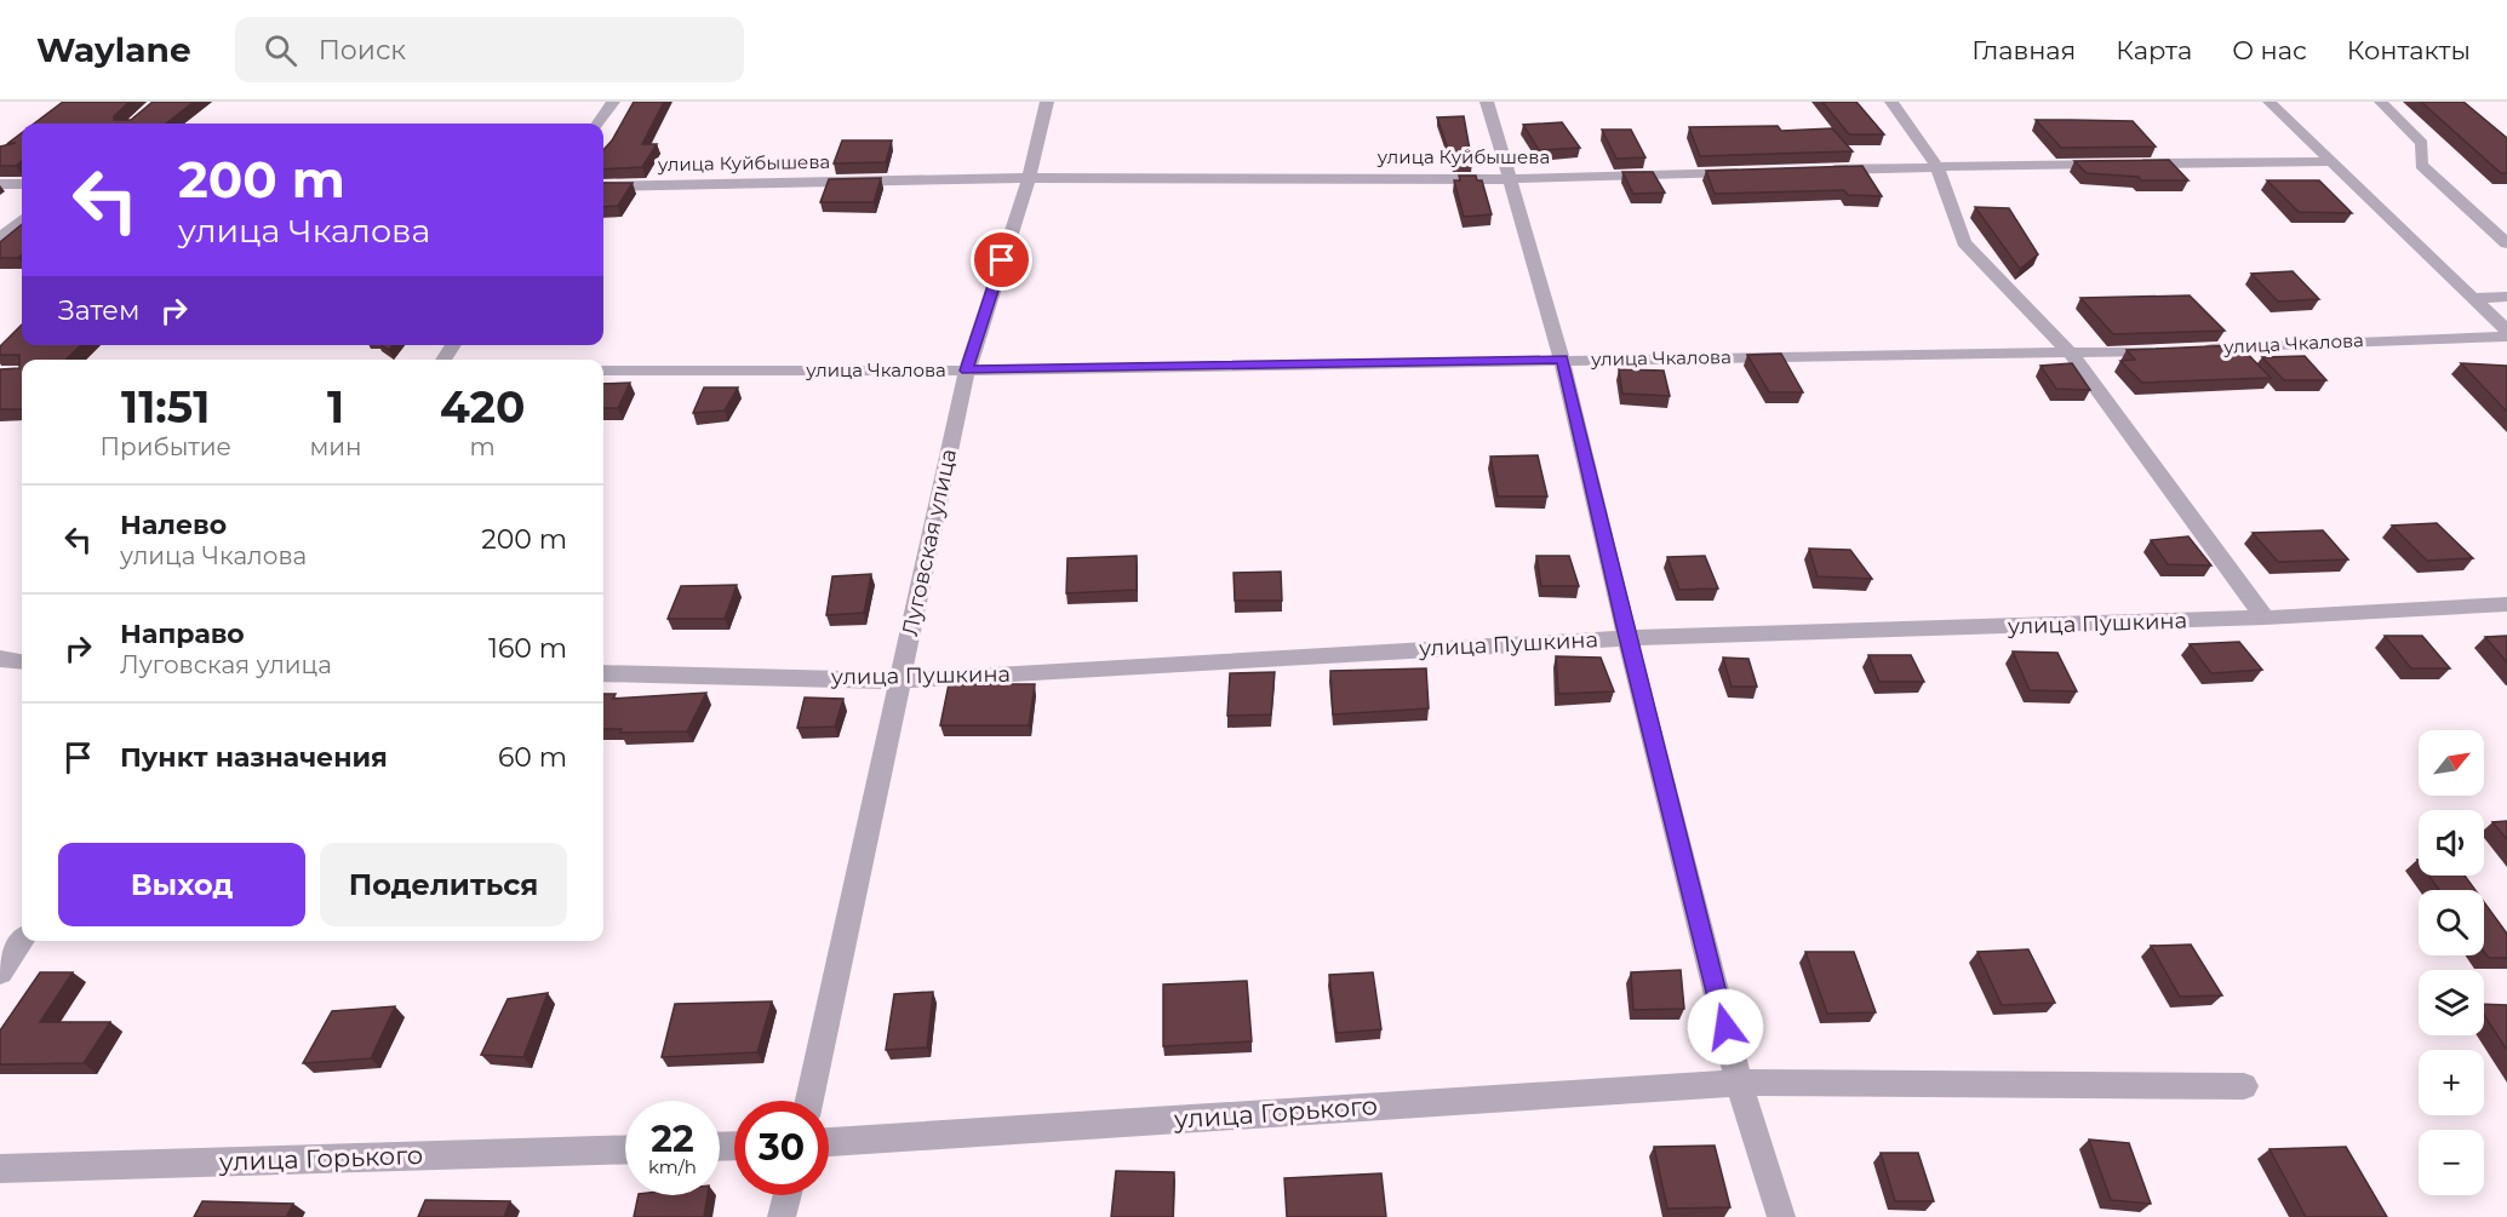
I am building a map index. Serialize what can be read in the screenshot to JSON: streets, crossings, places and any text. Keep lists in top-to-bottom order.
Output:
{
  "streets": {
    "street": [
      "улица Куйбышева",
      "улица Чкалова",
      "Луговская улица",
      "улица Пушкина",
      "улица Горького"
    ]
  },
  "crossings": [
    ["улица Куйбышева", "Луговская улица"],
    ["улица Чкалова", "Луговская улица"],
    ["Луговская улица", "улица Пушкина"]
  ],
  "north": "top right",
  "page": {
    "header": "Waylane",
    "search": "Поиск",
    "nav": [
      "Главная",
      "Карта",
      "О нас",
      "Контакты"
    ],
    "turn": ["200 m", "улица Чкалова"],
    "then": "Затем",
    "eta": [
      "11:51",
      "Прибытие",
      "1",
      "мин",
      "420",
      "m"
    ],
    "list": [
      {
        "name": "Налево",
        "note": "улица Чкалова",
        "value": "200 m"
      },
      {
        "name": "Направо",
        "note": "Луговская улица",
        "value": "160 m"
      },
      {
        "name": "Пункт назначения",
        "value": "60 m"
      }
    ],
    "map_buttons": ["+", "−"],
    "buttons": ["Выход", "Поделиться"],
    "speed": "22 km/h",
    "limit": "30"
  }
}
